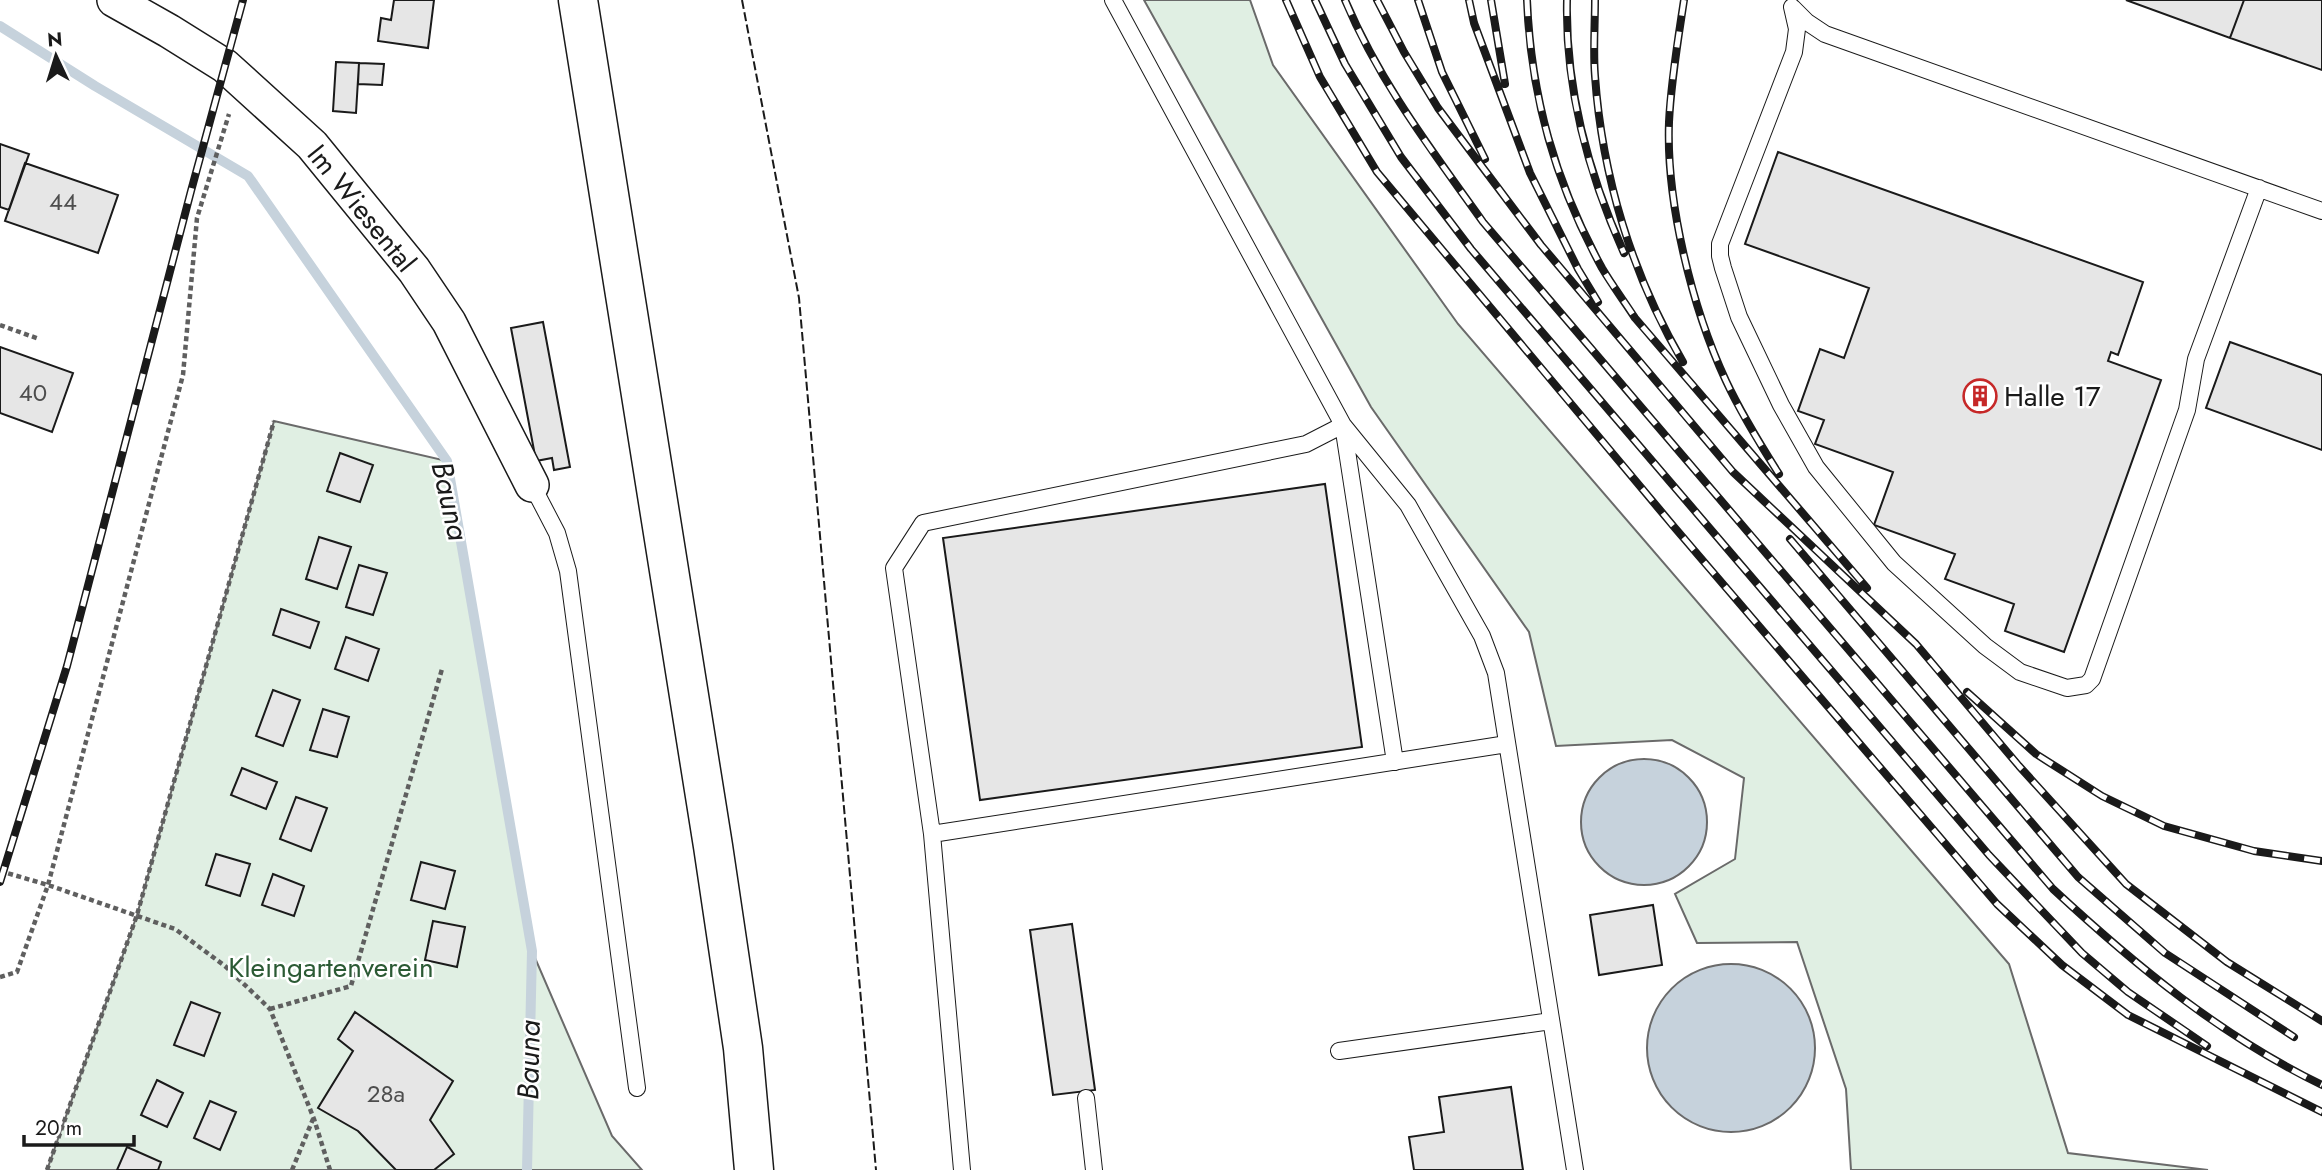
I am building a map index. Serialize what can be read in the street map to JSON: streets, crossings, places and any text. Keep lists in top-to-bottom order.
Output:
{
  "streets": {
    "street": ["Im Wiesental"]
  },
  "water": ["Bauna"],
  "parks": ["Kleingartenverein"],
  "places": {
    "building": ["Halle 17"]
  },
  "house_numbers": ["44", "40", "28a"],
  "scale_bar": "20 m",
  "north": "top"
}
